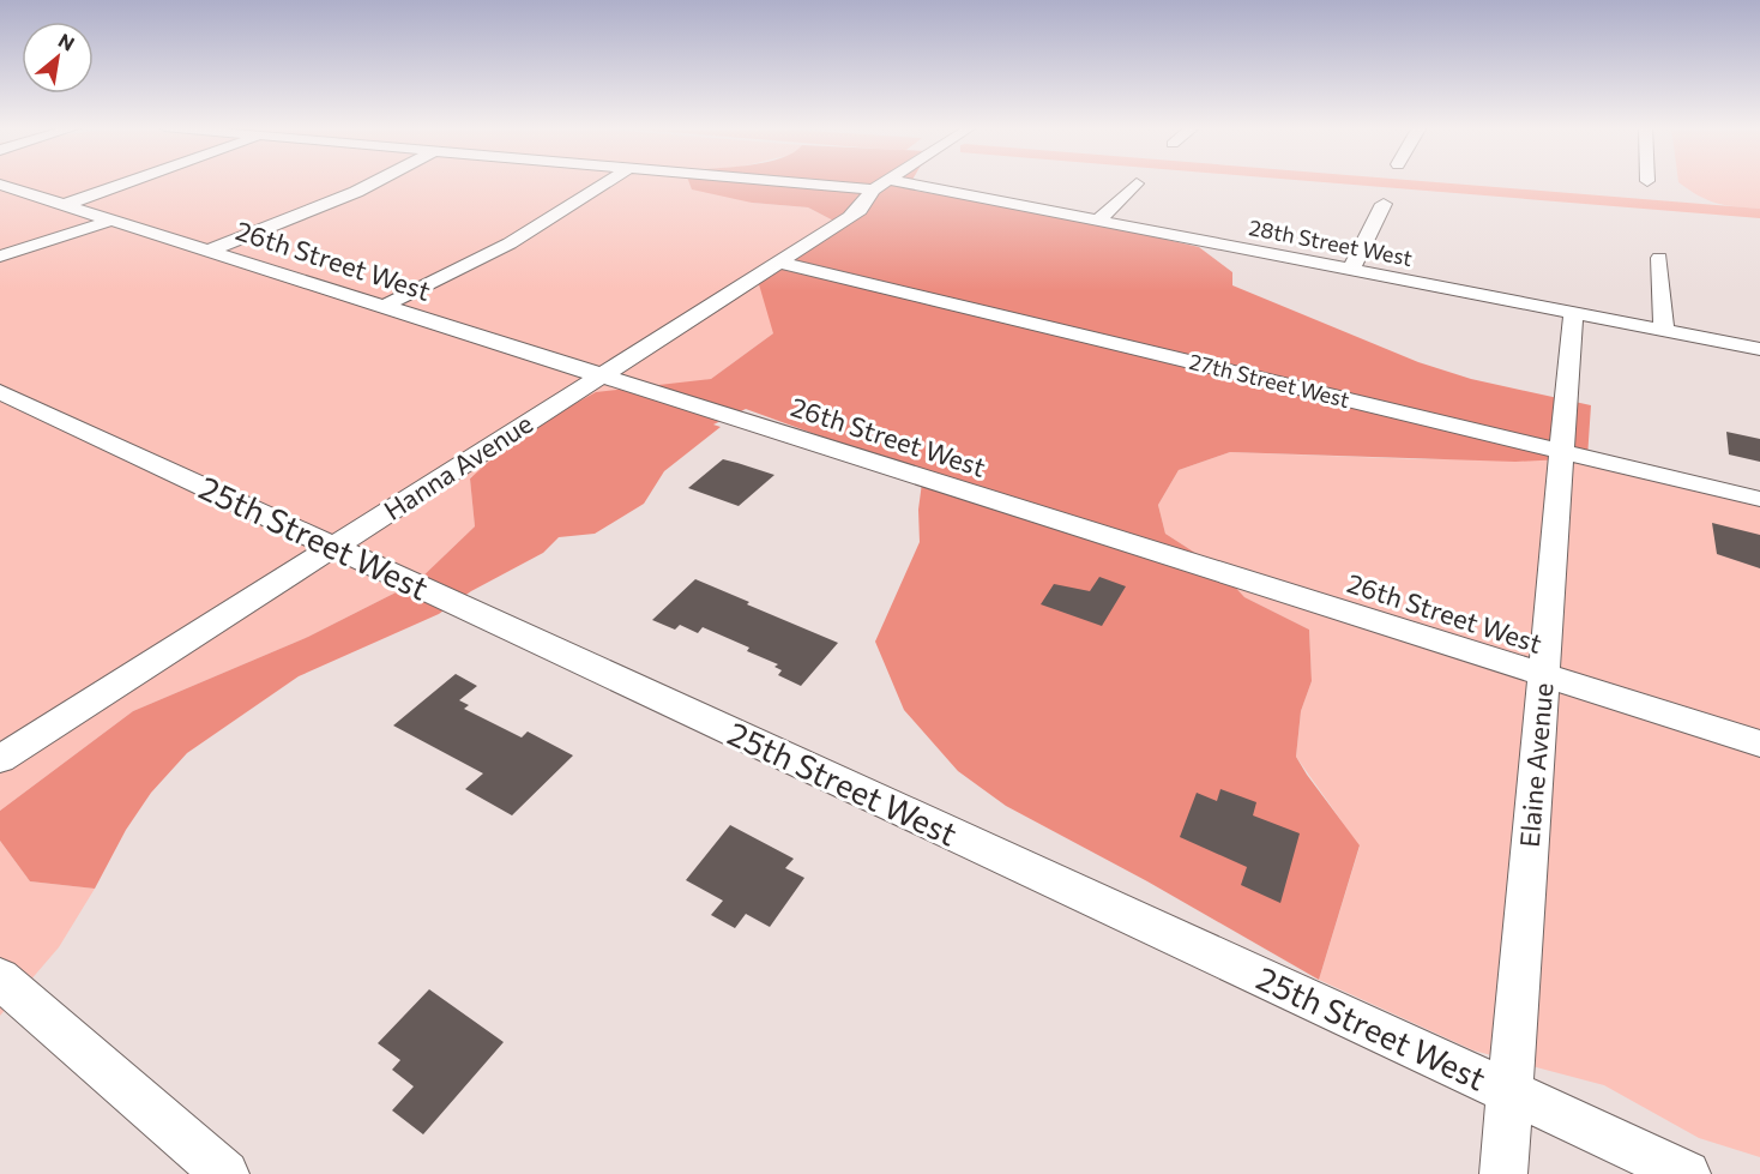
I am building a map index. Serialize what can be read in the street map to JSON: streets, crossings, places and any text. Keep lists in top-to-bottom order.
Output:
{
  "streets": {
    "street": [
      "28th Street West",
      "26th Street West",
      "27th Street West",
      "Hanna Avenue",
      "25th Street West",
      "Elaine Avenue"
    ]
  },
  "crossings": [
    ["28th Street West", "Hanna Avenue"],
    ["28th Street West", "Elaine Avenue"],
    ["26th Street West", "Hanna Avenue"],
    ["26th Street West", "Elaine Avenue"],
    ["27th Street West", "Hanna Avenue"],
    ["27th Street West", "Elaine Avenue"],
    ["Hanna Avenue", "25th Street West"],
    ["25th Street West", "Elaine Avenue"]
  ],
  "north": "top right"
}
